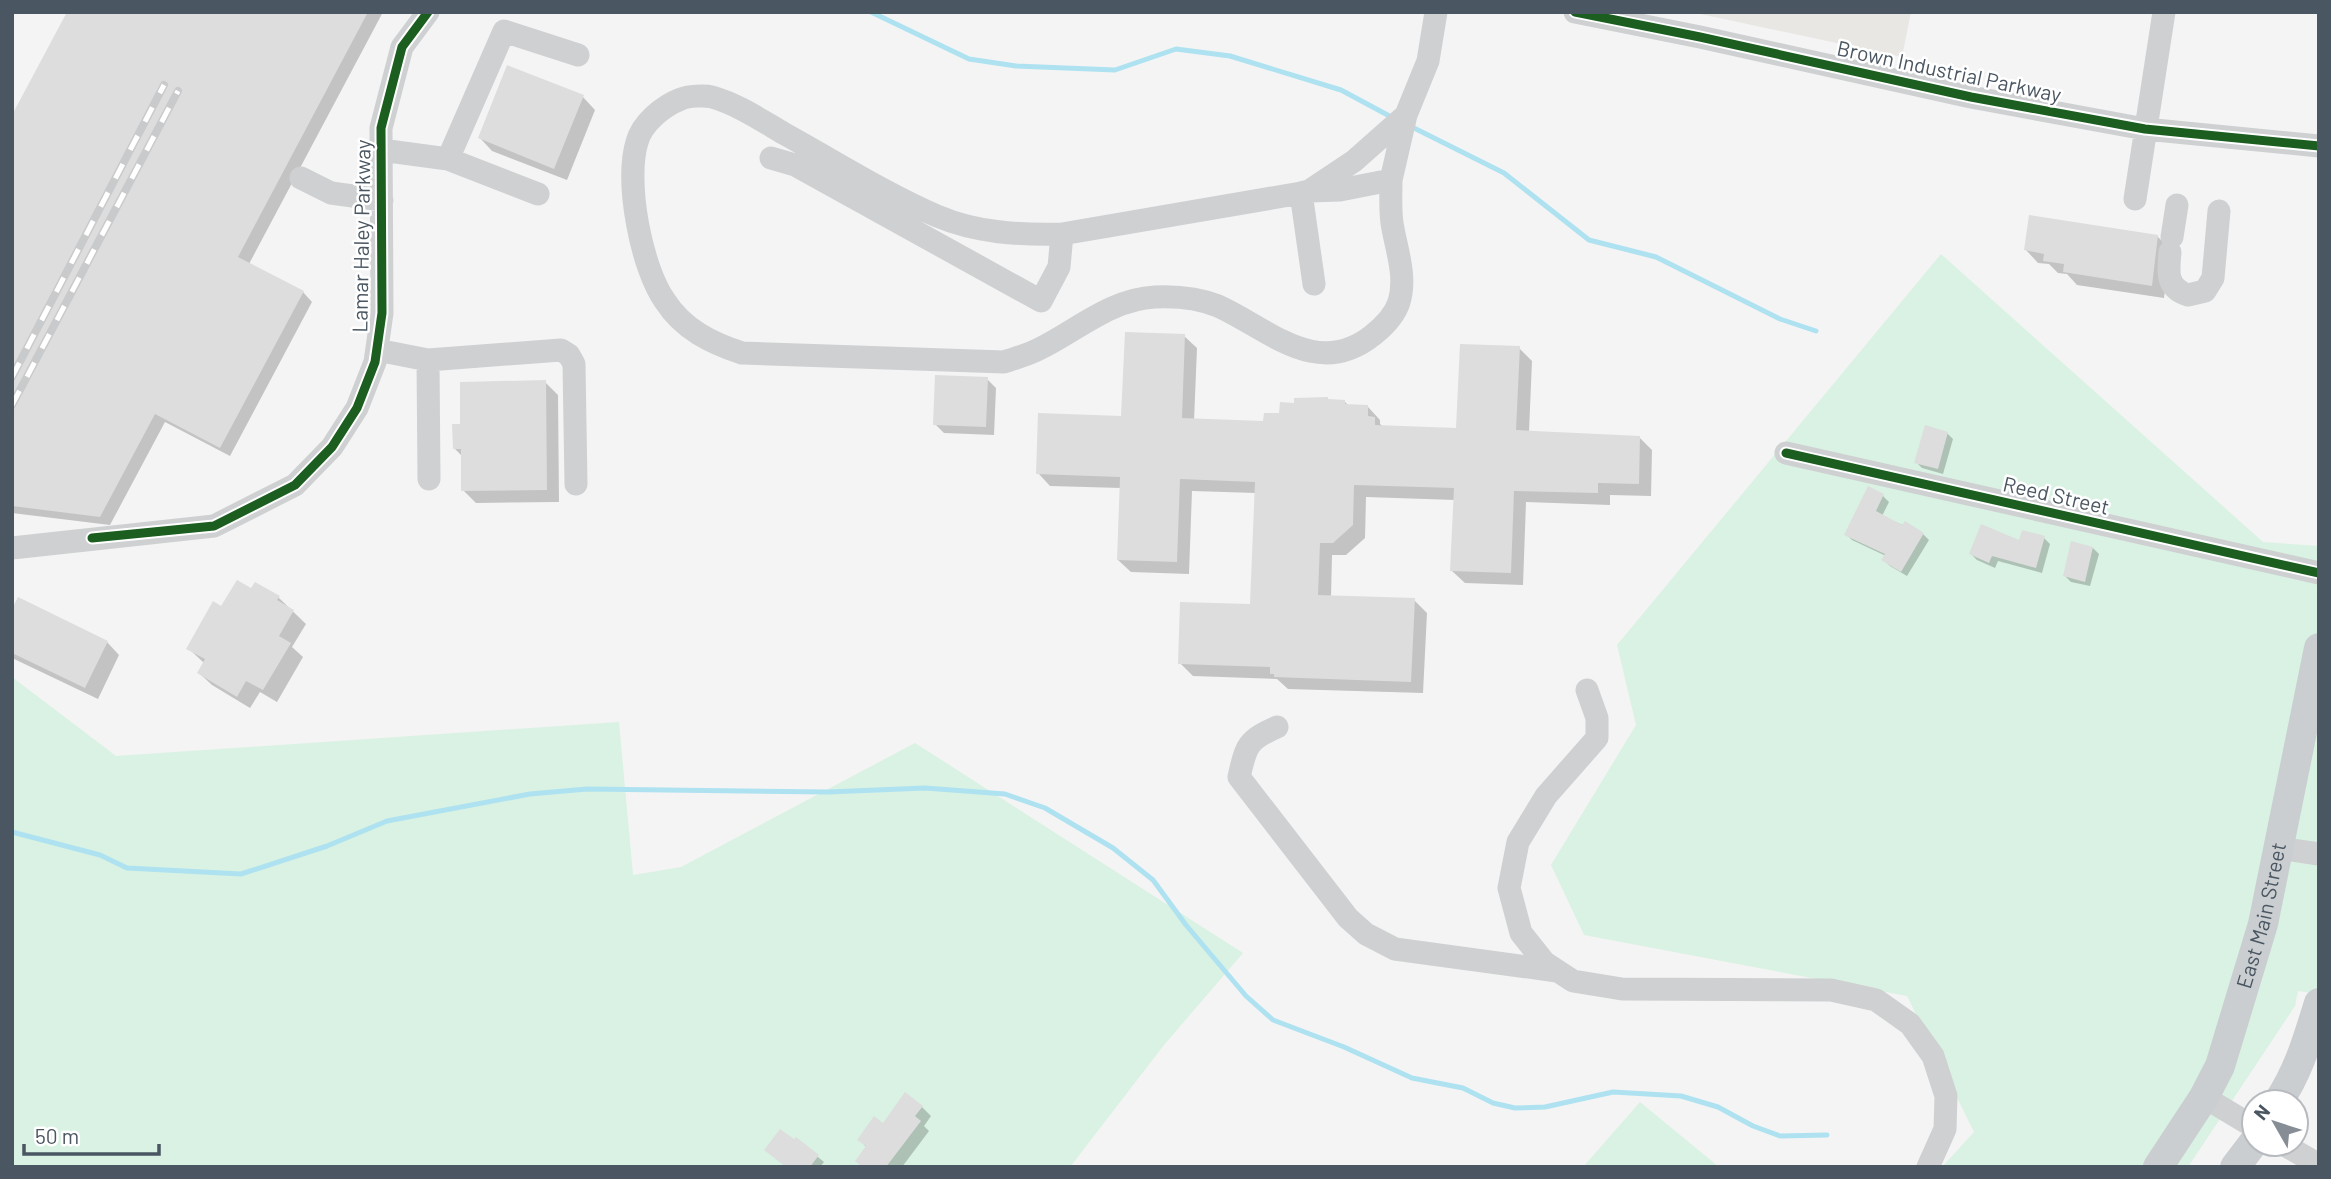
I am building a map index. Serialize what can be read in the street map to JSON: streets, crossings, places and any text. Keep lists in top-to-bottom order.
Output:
{
  "streets": {
    "main road": ["East Main Street"],
    "street": ["Brown Industrial Parkway", "Lamar Haley Parkway", "Reed Street"]
  },
  "scale_bar": "50 m",
  "north": "top left"
}
